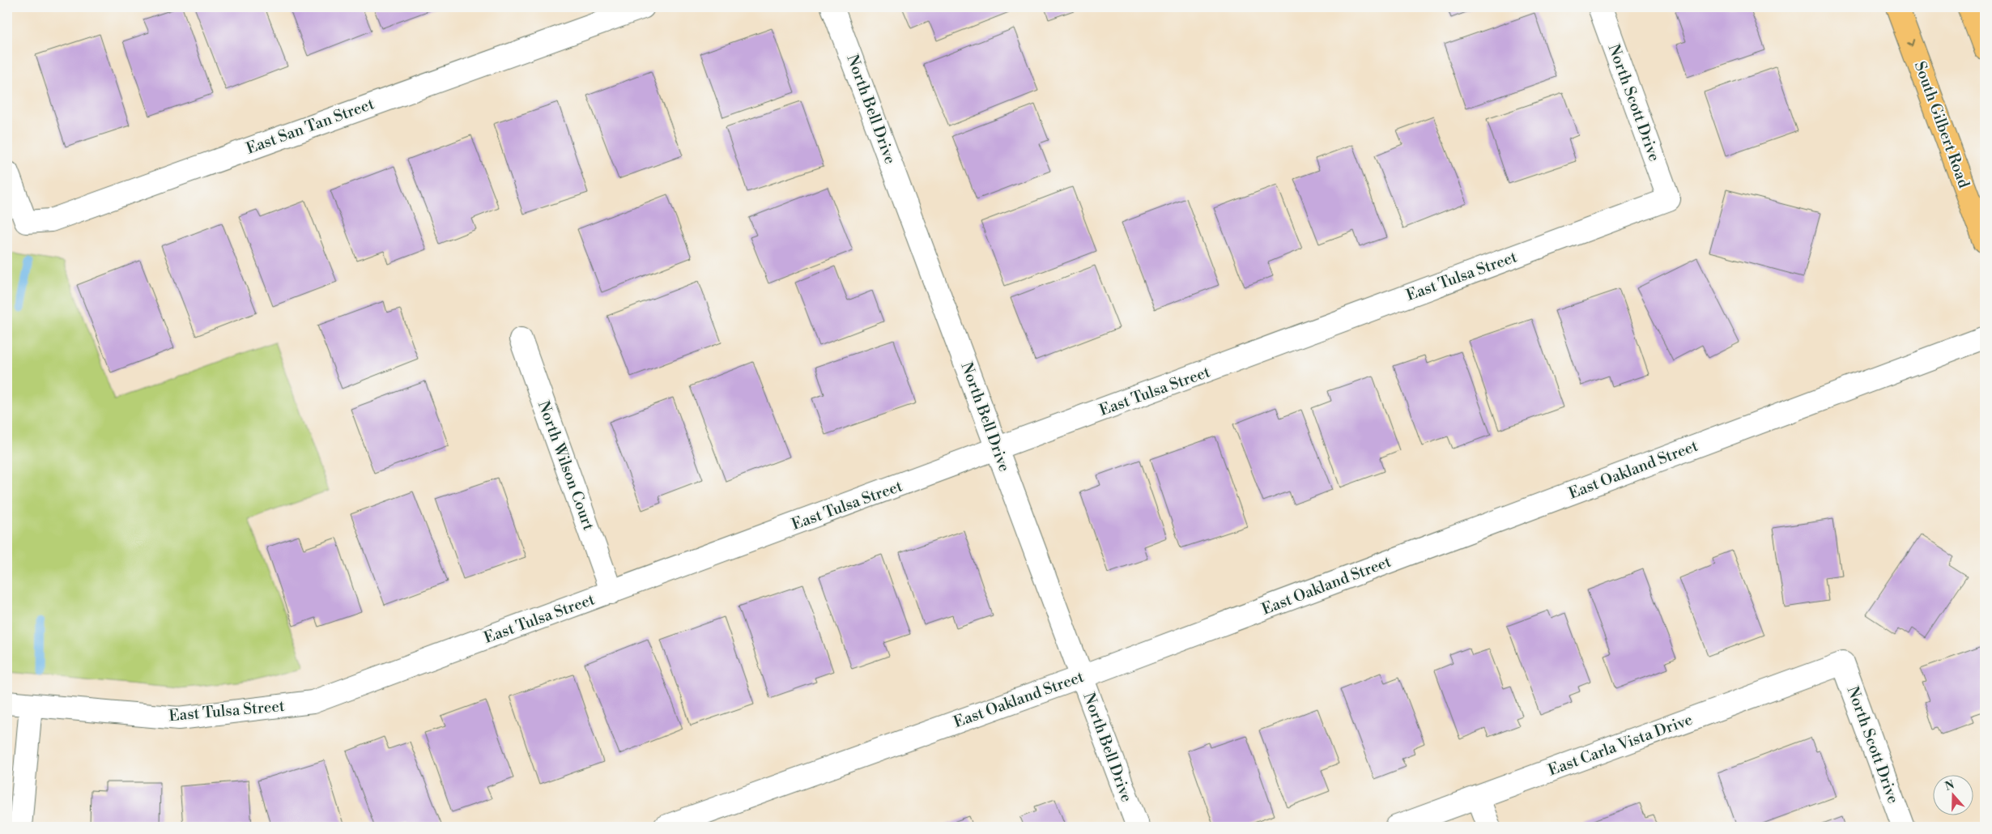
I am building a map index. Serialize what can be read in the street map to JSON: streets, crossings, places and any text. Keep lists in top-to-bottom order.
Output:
{
  "streets": {
    "main road": ["South Gilbert Road"],
    "street": [
      "North Scott Drive",
      "North Bell Drive",
      "East San Tan Street",
      "East Tulsa Street",
      "North Wilson Court",
      "East Oakland Street",
      "East Carla Vista Drive"
    ]
  },
  "crossings": [
    ["North Scott Drive", "East Tulsa Street"],
    ["North Scott Drive", "East Carla Vista Drive"],
    ["North Bell Drive", "East Tulsa Street"],
    ["North Bell Drive", "East Oakland Street"],
    ["East Tulsa Street", "North Wilson Court"]
  ],
  "one_way": ["South Gilbert Road"],
  "north": "top"
}
